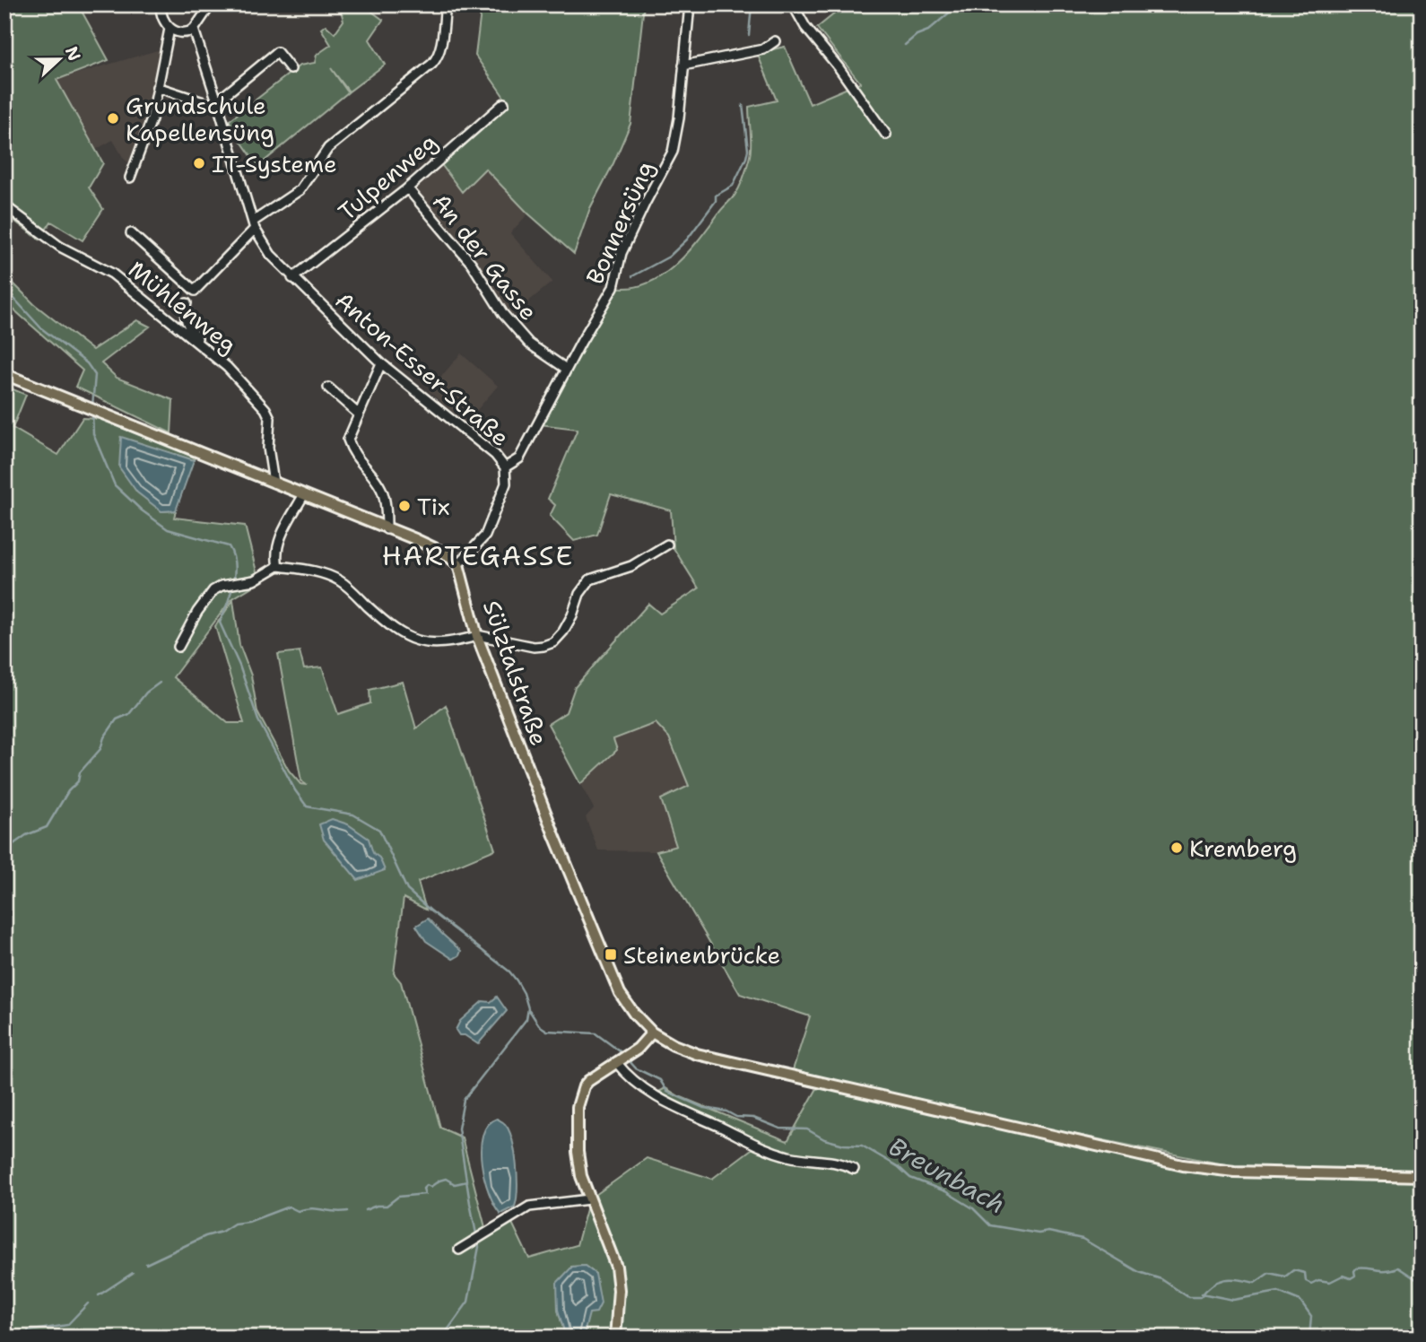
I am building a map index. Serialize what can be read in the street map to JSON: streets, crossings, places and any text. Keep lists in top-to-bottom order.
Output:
{
  "streets": {
    "main road": ["Sülztalstraße"],
    "street": [
      "Tulpenweg",
      "Bonnersüng",
      "An der Gasse",
      "Mühlenweg",
      "Anton-Esser-Straße"
    ]
  },
  "crossings": [
    ["Tulpenweg", "An der Gasse"],
    ["Tulpenweg", "Anton-Esser-Straße"],
    ["Bonnersüng", "An der Gasse"],
    ["Bonnersüng", "Anton-Esser-Straße"],
    ["Anton-Esser-Straße", "Sülztalstraße"]
  ],
  "districts": ["HARTEGASSE"],
  "water": ["Breunbach"],
  "places": {
    "other": [
      "Grundschule Kapellensüng",
      "IT-Systeme",
      "Tix",
      "Kremberg"
    ],
    "transit": ["Steinenbrücke"]
  },
  "north": "right"
}
